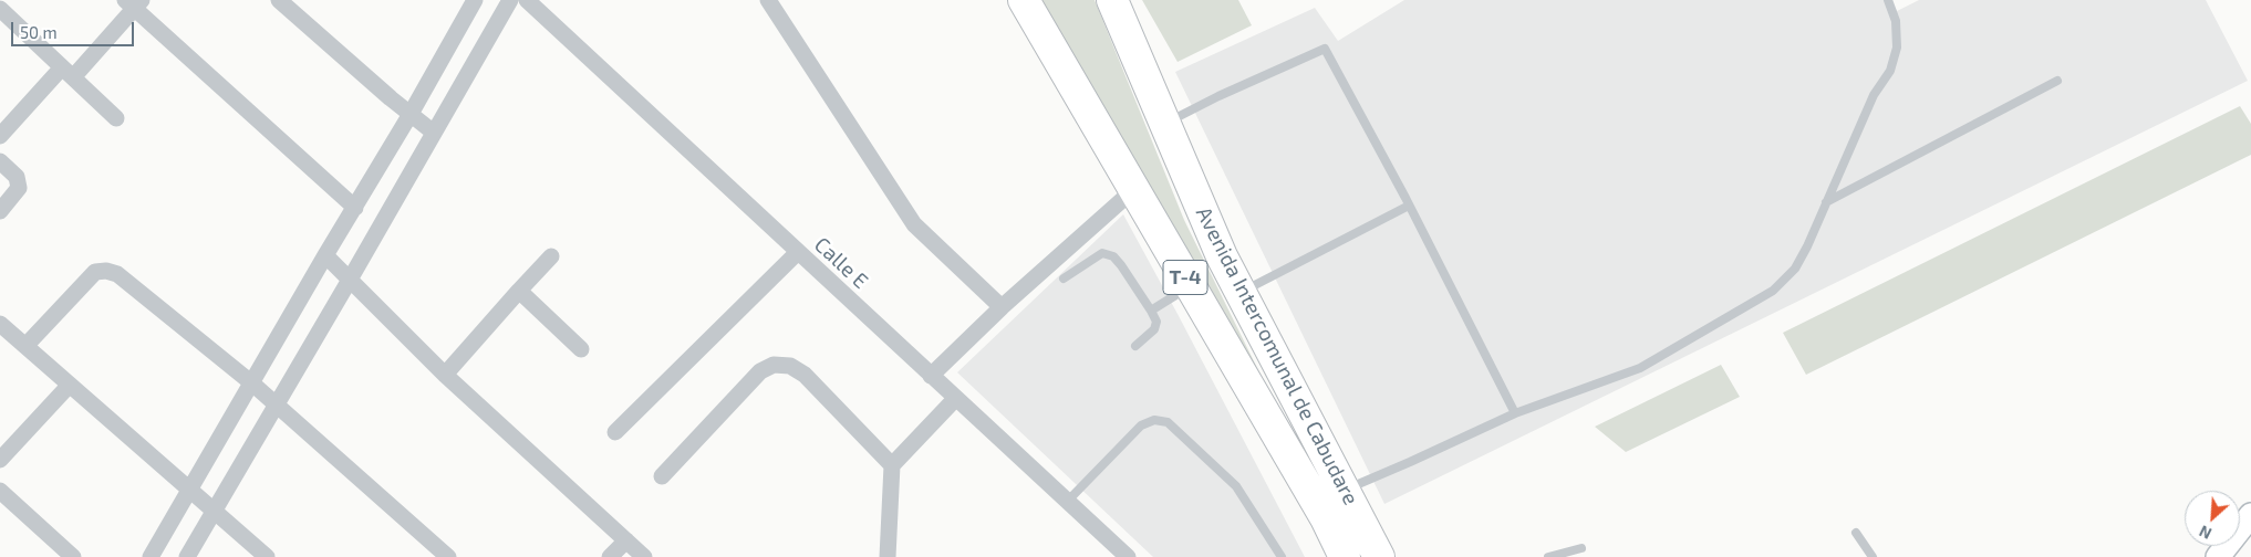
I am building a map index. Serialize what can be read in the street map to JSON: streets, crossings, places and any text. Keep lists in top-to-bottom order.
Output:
{
  "streets": {
    "highway": ["T-4", "Avenida Intercomunal de Cabudare"],
    "street": ["Calle E"]
  },
  "scale_bar": "50 m",
  "north": "bottom left"
}
